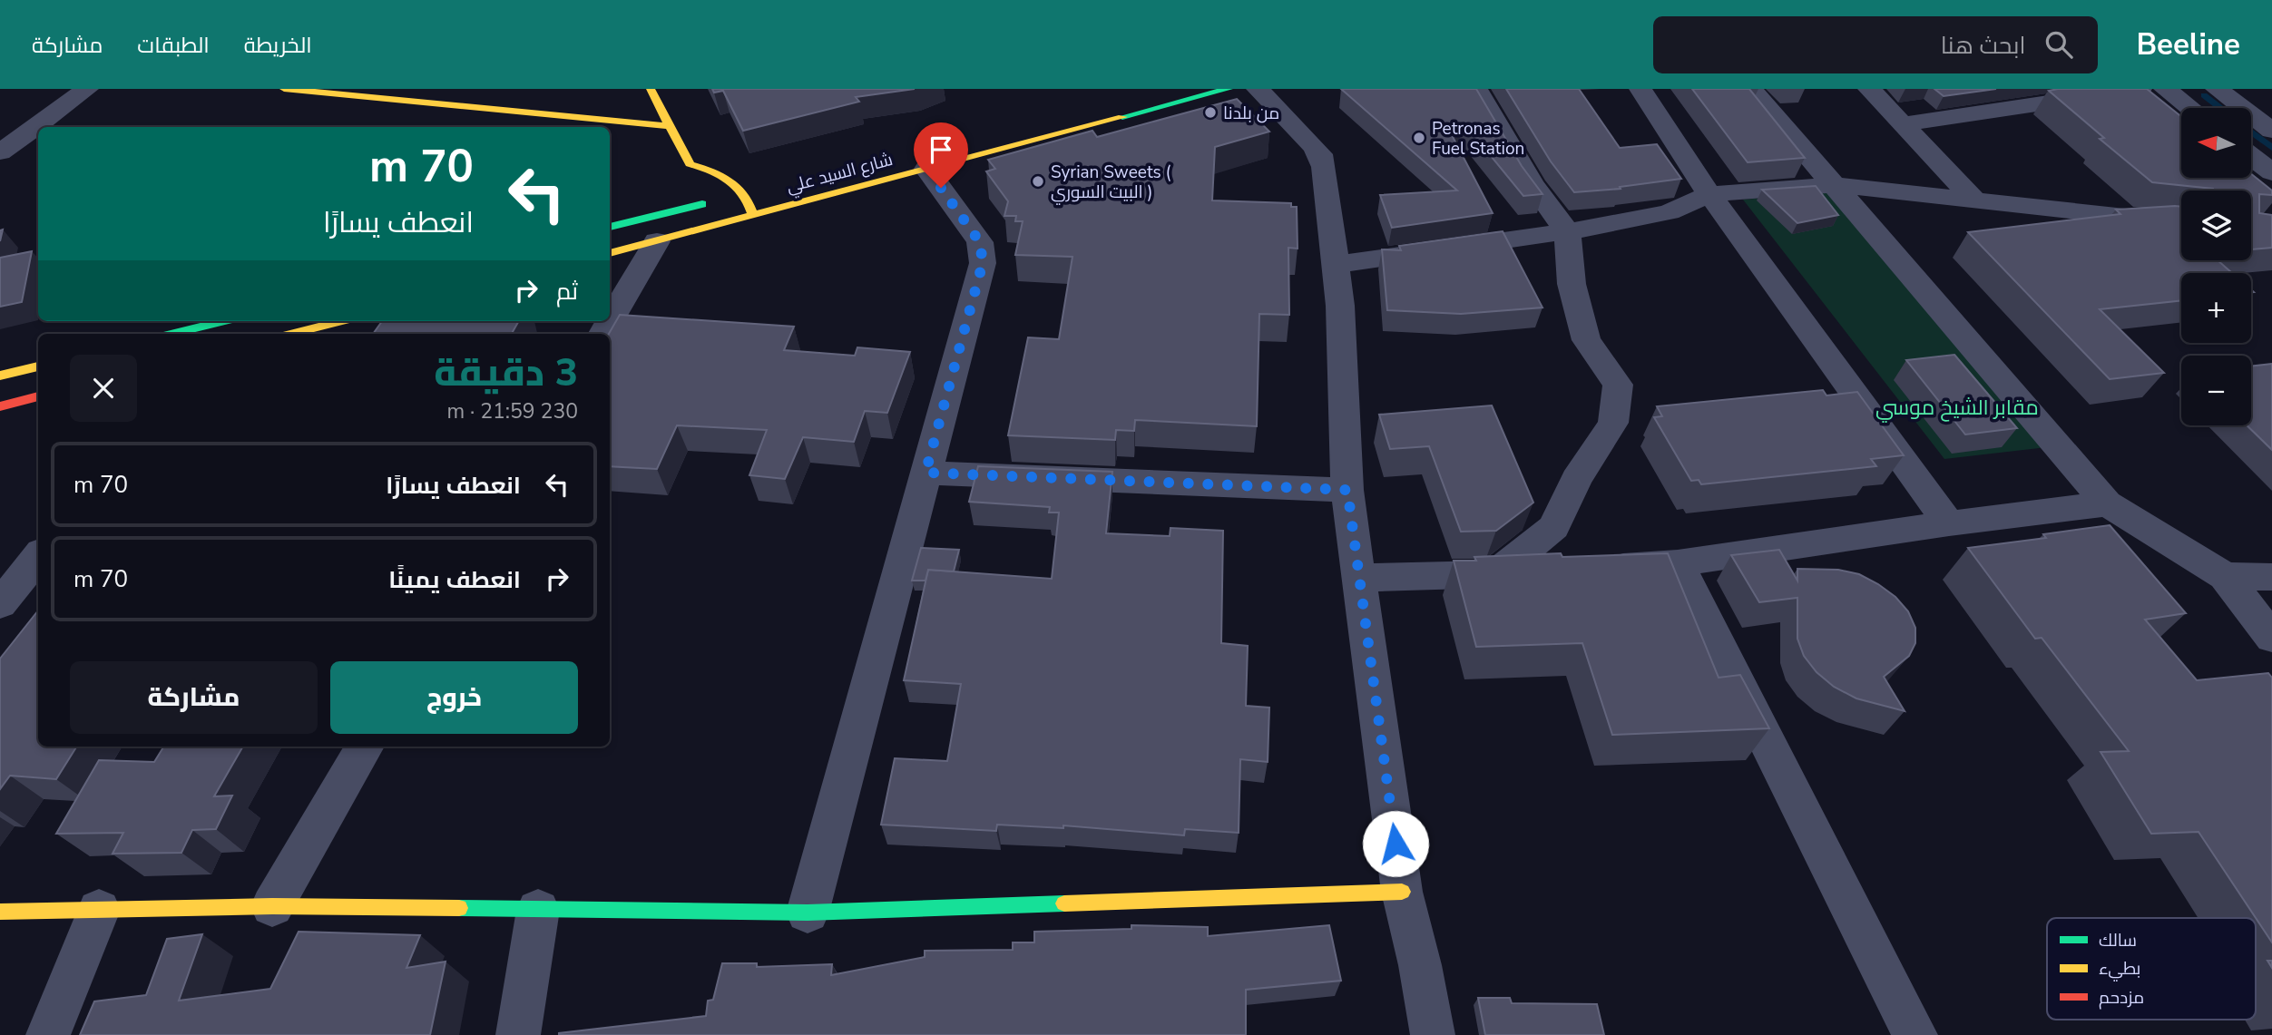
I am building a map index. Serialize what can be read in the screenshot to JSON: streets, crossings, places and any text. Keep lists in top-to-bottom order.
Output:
{
  "streets": {
    "street": ["شارع السيد علي"]
  },
  "parks": ["مقابر الشيخ موسي"],
  "places": ["من بلدنا", "Petronas Fuel Station", "Syrian Sweets ( البيت السوري )"],
  "legend": ["سالك", "بطيء", "مزدحم"],
  "north": "left",
  "page": {
    "header": "Beeline",
    "search": "ابحث هنا",
    "nav": ["الخريطة", "الطبقات", "مشاركة"],
    "map_buttons": ["+", "−"],
    "turn": ["70 m", "انعطف يسارًا"],
    "then": "ثم",
    "heading": ["3 دقيقة", "230 m · 21:59"],
    "list": [
      {
        "name": "انعطف يسارًا",
        "value": "70 m"
      },
      {
        "name": "انعطف يمينًا",
        "value": "70 m"
      }
    ],
    "buttons": ["خروج", "مشاركة"]
  }
}
